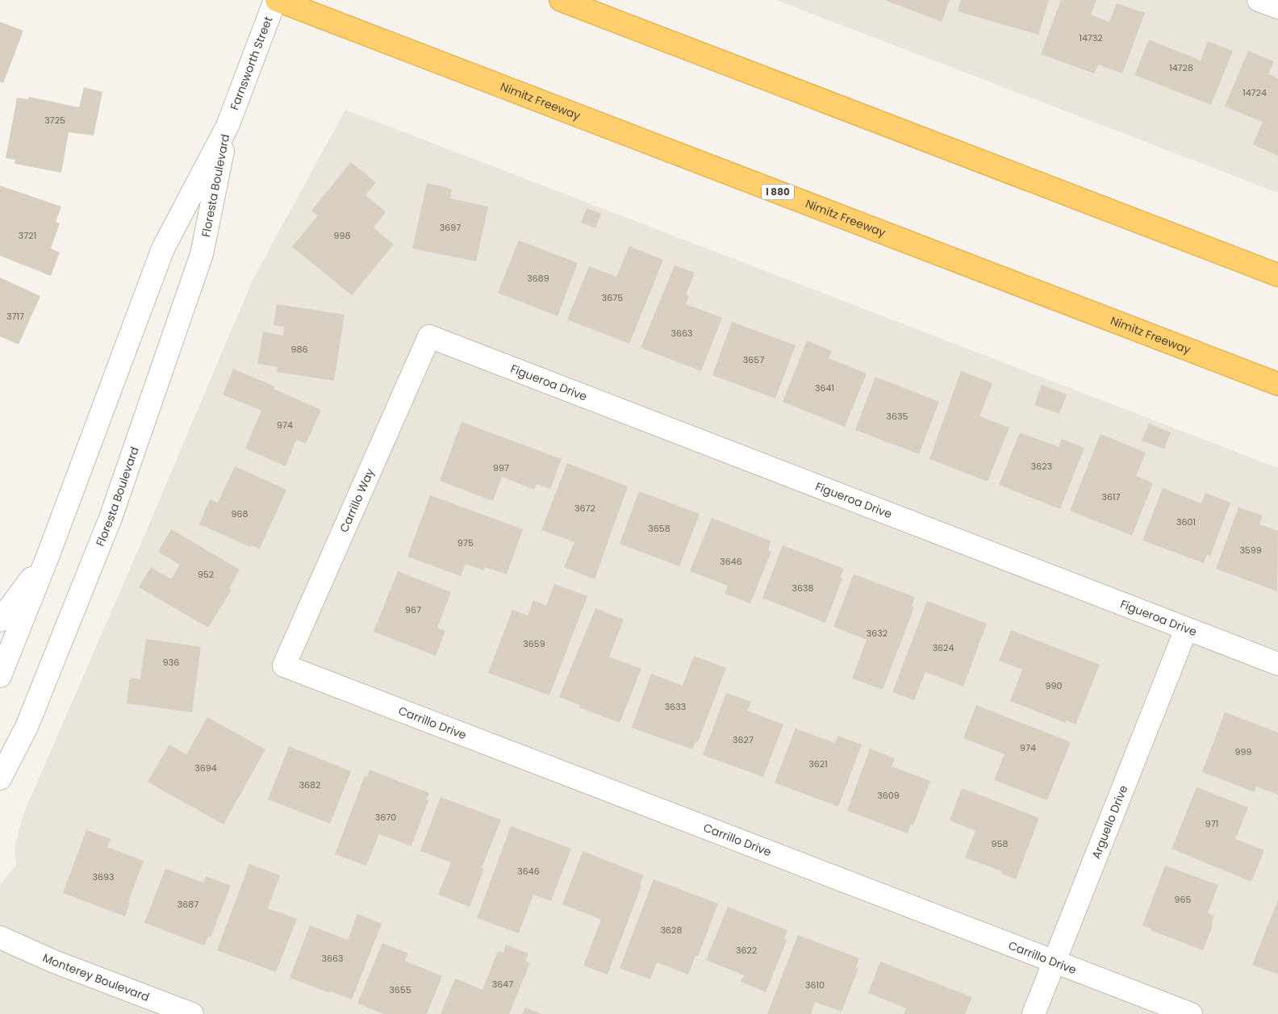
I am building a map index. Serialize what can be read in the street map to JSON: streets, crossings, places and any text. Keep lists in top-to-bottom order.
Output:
{
  "streets": {
    "highway": ["Nimitz Freeway", "I 880"],
    "street": [
      "Farnsworth Street",
      "Floresta Boulevard",
      "Figueroa Drive",
      "Carrillo Way",
      "Carrillo Drive",
      "Arguello Drive",
      "Monterey Boulevard"
    ]
  },
  "crossings": [
    ["Farnsworth Street", "Nimitz Freeway"],
    ["Farnsworth Street", "Floresta Boulevard"],
    ["Figueroa Drive", "Carrillo Way"],
    ["Figueroa Drive", "Arguello Drive"],
    ["Carrillo Way", "Carrillo Drive"],
    ["Carrillo Drive", "Arguello Drive"]
  ],
  "house_numbers": [
    "14732",
    "14728",
    "14724",
    "3725",
    "3697",
    "3721",
    "998",
    "3689",
    "3675",
    "3717",
    "3663",
    "986",
    "3657",
    "3641",
    "3635",
    "974",
    "3623",
    "997",
    "3617",
    "3672",
    "968",
    "3601",
    "3658",
    "975",
    "3599",
    "3646",
    "952",
    "3638",
    "967",
    "3632",
    "3659",
    "3624",
    "936",
    "990",
    "3633",
    "3627",
    "974",
    "999",
    "3621",
    "3694",
    "3682",
    "3609",
    "3670",
    "971",
    "958",
    "3646",
    "3693",
    "965",
    "3687",
    "3628",
    "3622",
    "3663",
    "3647",
    "3610",
    "3655"
  ]
}
